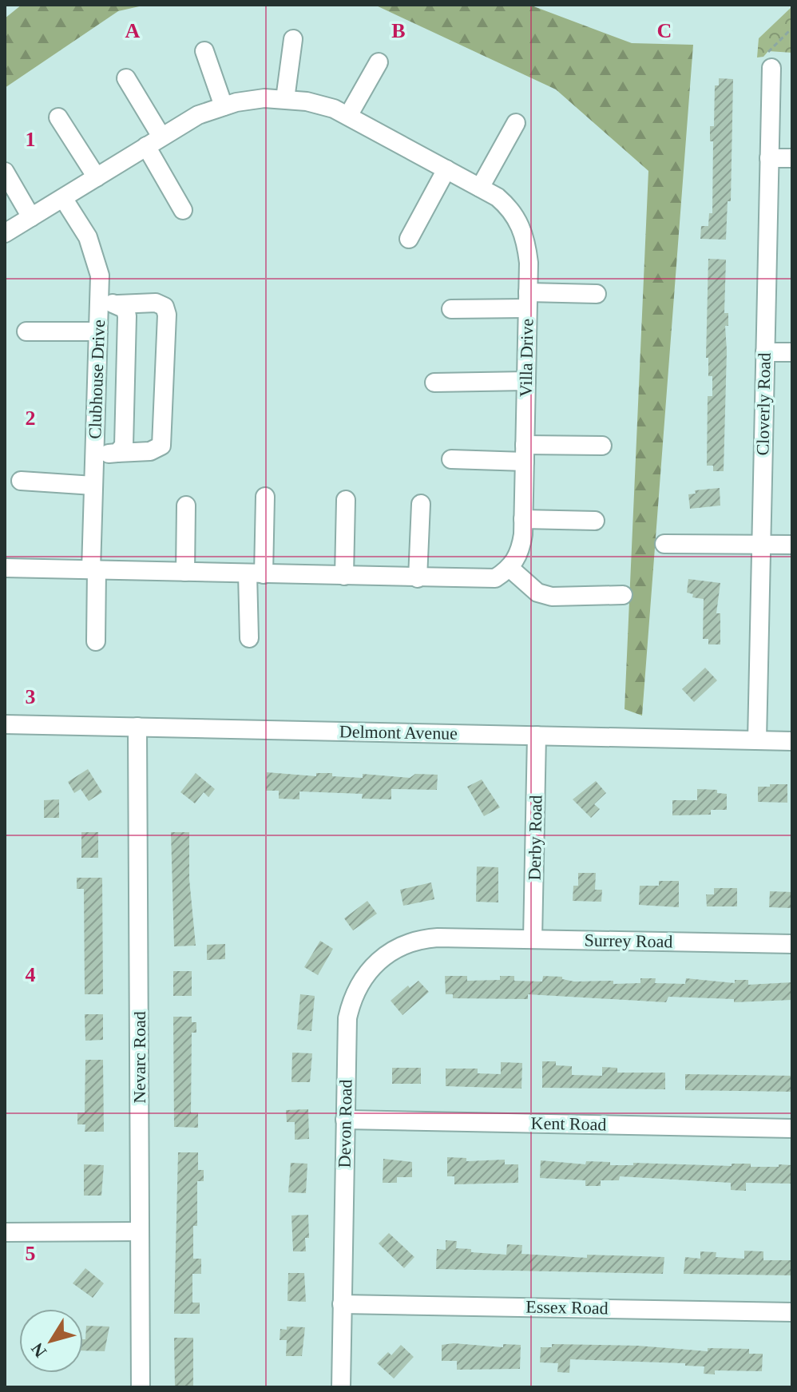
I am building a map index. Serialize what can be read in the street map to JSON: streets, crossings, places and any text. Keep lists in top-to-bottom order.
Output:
{
  "streets": {
    "street": [
      "Villa Drive",
      "Clubhouse Drive",
      "Cloverly Road",
      "Delmont Avenue",
      "Derby Road",
      "Surrey Road",
      "Nevarc Road",
      "Devon Road",
      "Kent Road",
      "Essex Road"
    ]
  },
  "crossings": [
    ["Villa Drive", "Clubhouse Drive"],
    ["Cloverly Road", "Delmont Avenue"],
    ["Delmont Avenue", "Derby Road"],
    ["Delmont Avenue", "Nevarc Road"],
    ["Derby Road", "Surrey Road"],
    ["Surrey Road", "Devon Road"],
    ["Devon Road", "Kent Road"],
    ["Devon Road", "Essex Road"]
  ],
  "north": "bottom left",
  "grid": {
    "columns": ["A", "B", "C"],
    "rows": [
      "1",
      "2",
      "3",
      "4",
      "5"
    ]
  }
}
